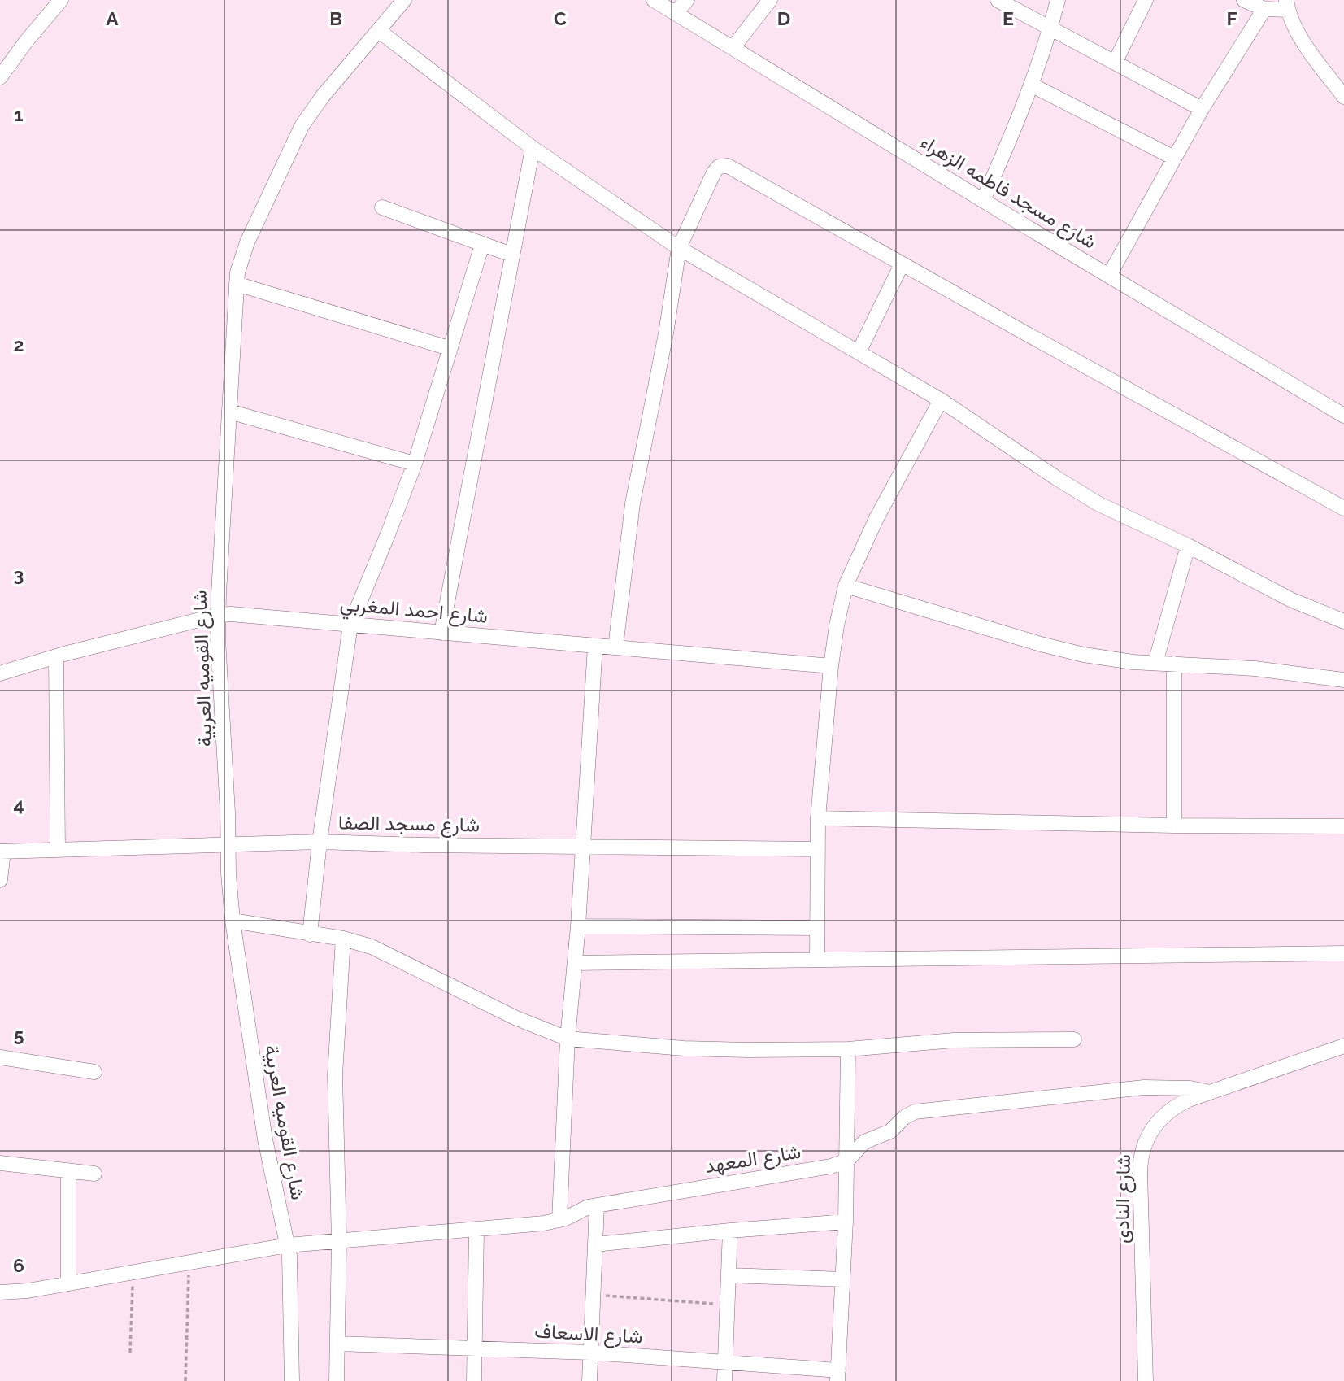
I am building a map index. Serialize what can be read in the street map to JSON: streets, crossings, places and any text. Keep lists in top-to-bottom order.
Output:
{
  "streets": {
    "street": [
      "شارع مسجد فاطمه الزهراء",
      "شارع احمد المغربي",
      "شارع القوميه العربية",
      "شارع مسجد الصفا",
      "شارع المعهد",
      "شارع النادى",
      "شارع الاسعاف"
    ]
  },
  "crossings": [
    ["شارع احمد المغربي", "شارع القوميه العربية"],
    ["شارع القوميه العربية", "شارع مسجد الصفا"],
    ["شارع القوميه العربية", "شارع المعهد"],
    ["شارع المعهد", "شارع النادى"]
  ],
  "grid": {
    "columns": [
      "A",
      "B",
      "C",
      "D",
      "E",
      "F"
    ],
    "rows": [
      "1",
      "2",
      "3",
      "4",
      "5",
      "6"
    ]
  }
}
